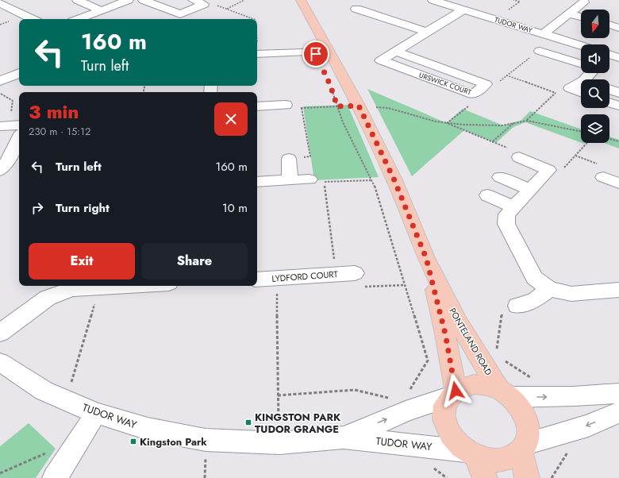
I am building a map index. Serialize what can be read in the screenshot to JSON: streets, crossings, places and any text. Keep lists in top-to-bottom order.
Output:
{
  "streets": {
    "main road": ["PONTELAND ROAD"],
    "street": ["TUDOR WAY", "URSWICK COURT", "LYDFORD COURT"]
  },
  "crossings": [
    ["TUDOR WAY", "URSWICK COURT"],
    ["TUDOR WAY", "PONTELAND ROAD"]
  ],
  "places": {
    "transit": ["KINGSTON PARK TUDOR GRANGE", "Kingston Park"]
  },
  "north": "bottom",
  "page": {
    "turn": ["160 m", "Turn left"],
    "heading": ["3 min", "230 m · 15:12"],
    "list": [
      {
        "name": "Turn left",
        "value": "160 m"
      },
      {
        "name": "Turn right",
        "value": "10 m"
      }
    ],
    "buttons": ["Exit", "Share"]
  }
}
